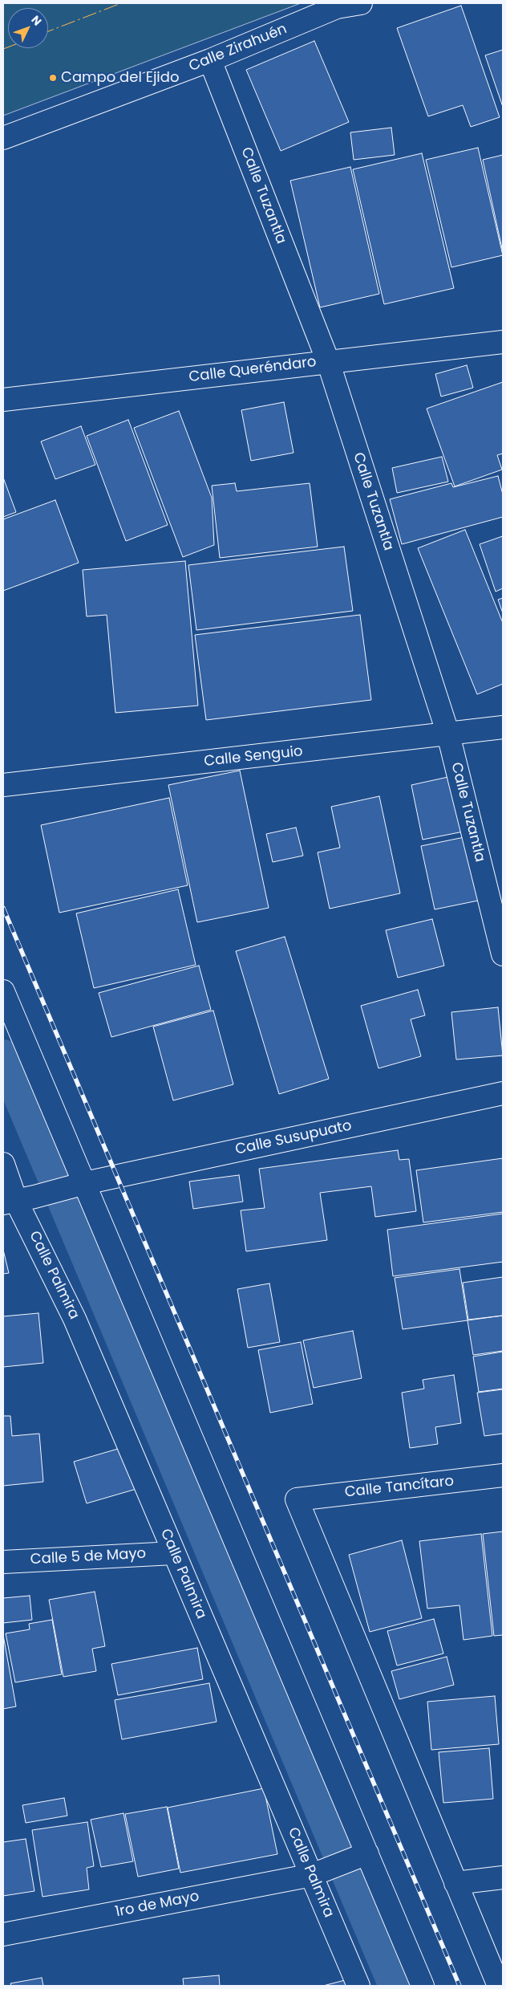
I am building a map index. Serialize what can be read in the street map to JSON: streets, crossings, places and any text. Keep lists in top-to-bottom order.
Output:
{
  "streets": {
    "street": [
      "Calle Zirahuén",
      "Calle Tuzantla",
      "Calle Queréndaro",
      "Calle Senguio",
      "Calle Susupuato",
      "Calle Palmira",
      "Calle Tancítaro",
      "Calle 5 de Mayo",
      "1ro de Mayo"
    ]
  },
  "crossings": [
    ["Calle Zirahuén", "Calle Tuzantla"],
    ["Calle Tuzantla", "Calle Queréndaro"],
    ["Calle Tuzantla", "Calle Senguio"],
    ["Calle Susupuato", "Calle Palmira"],
    ["Calle Palmira", "Calle 5 de Mayo"],
    ["Calle Palmira", "1ro de Mayo"]
  ],
  "places": ["Campo del Ejido"],
  "north": "top right"
}
